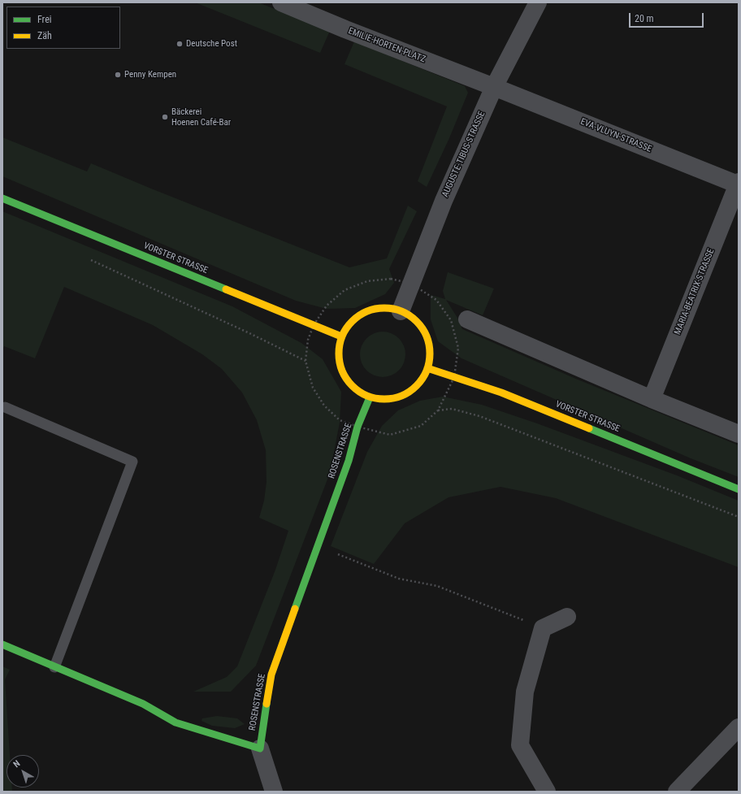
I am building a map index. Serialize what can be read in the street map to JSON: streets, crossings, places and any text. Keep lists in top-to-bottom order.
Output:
{
  "streets": {
    "main road": ["VORSTER STRASSE", "ROSENSTRASSE"],
    "street": [
      "EMILIE-HORTEN-PLATZ",
      "EVA-VLUYN-STRASSE",
      "AUGUSTE-TIBUS-STRASSE",
      "MARIA-BEATRIX-STRASSE"
    ]
  },
  "crossings": [
    ["EMILIE-HORTEN-PLATZ", "EVA-VLUYN-STRASSE"],
    ["EMILIE-HORTEN-PLATZ", "AUGUSTE-TIBUS-STRASSE"],
    ["EVA-VLUYN-STRASSE", "AUGUSTE-TIBUS-STRASSE"],
    ["EVA-VLUYN-STRASSE", "MARIA-BEATRIX-STRASSE"],
    ["AUGUSTE-TIBUS-STRASSE", "VORSTER STRASSE"],
    ["AUGUSTE-TIBUS-STRASSE", "ROSENSTRASSE"],
    ["VORSTER STRASSE", "ROSENSTRASSE"]
  ],
  "places": ["Deutsche Post", "Penny Kempen", "Bäckerei Hoenen Café-Bar"],
  "legend": ["Frei", "Zäh"],
  "scale_bar": "20 m",
  "north": "top left"
}
